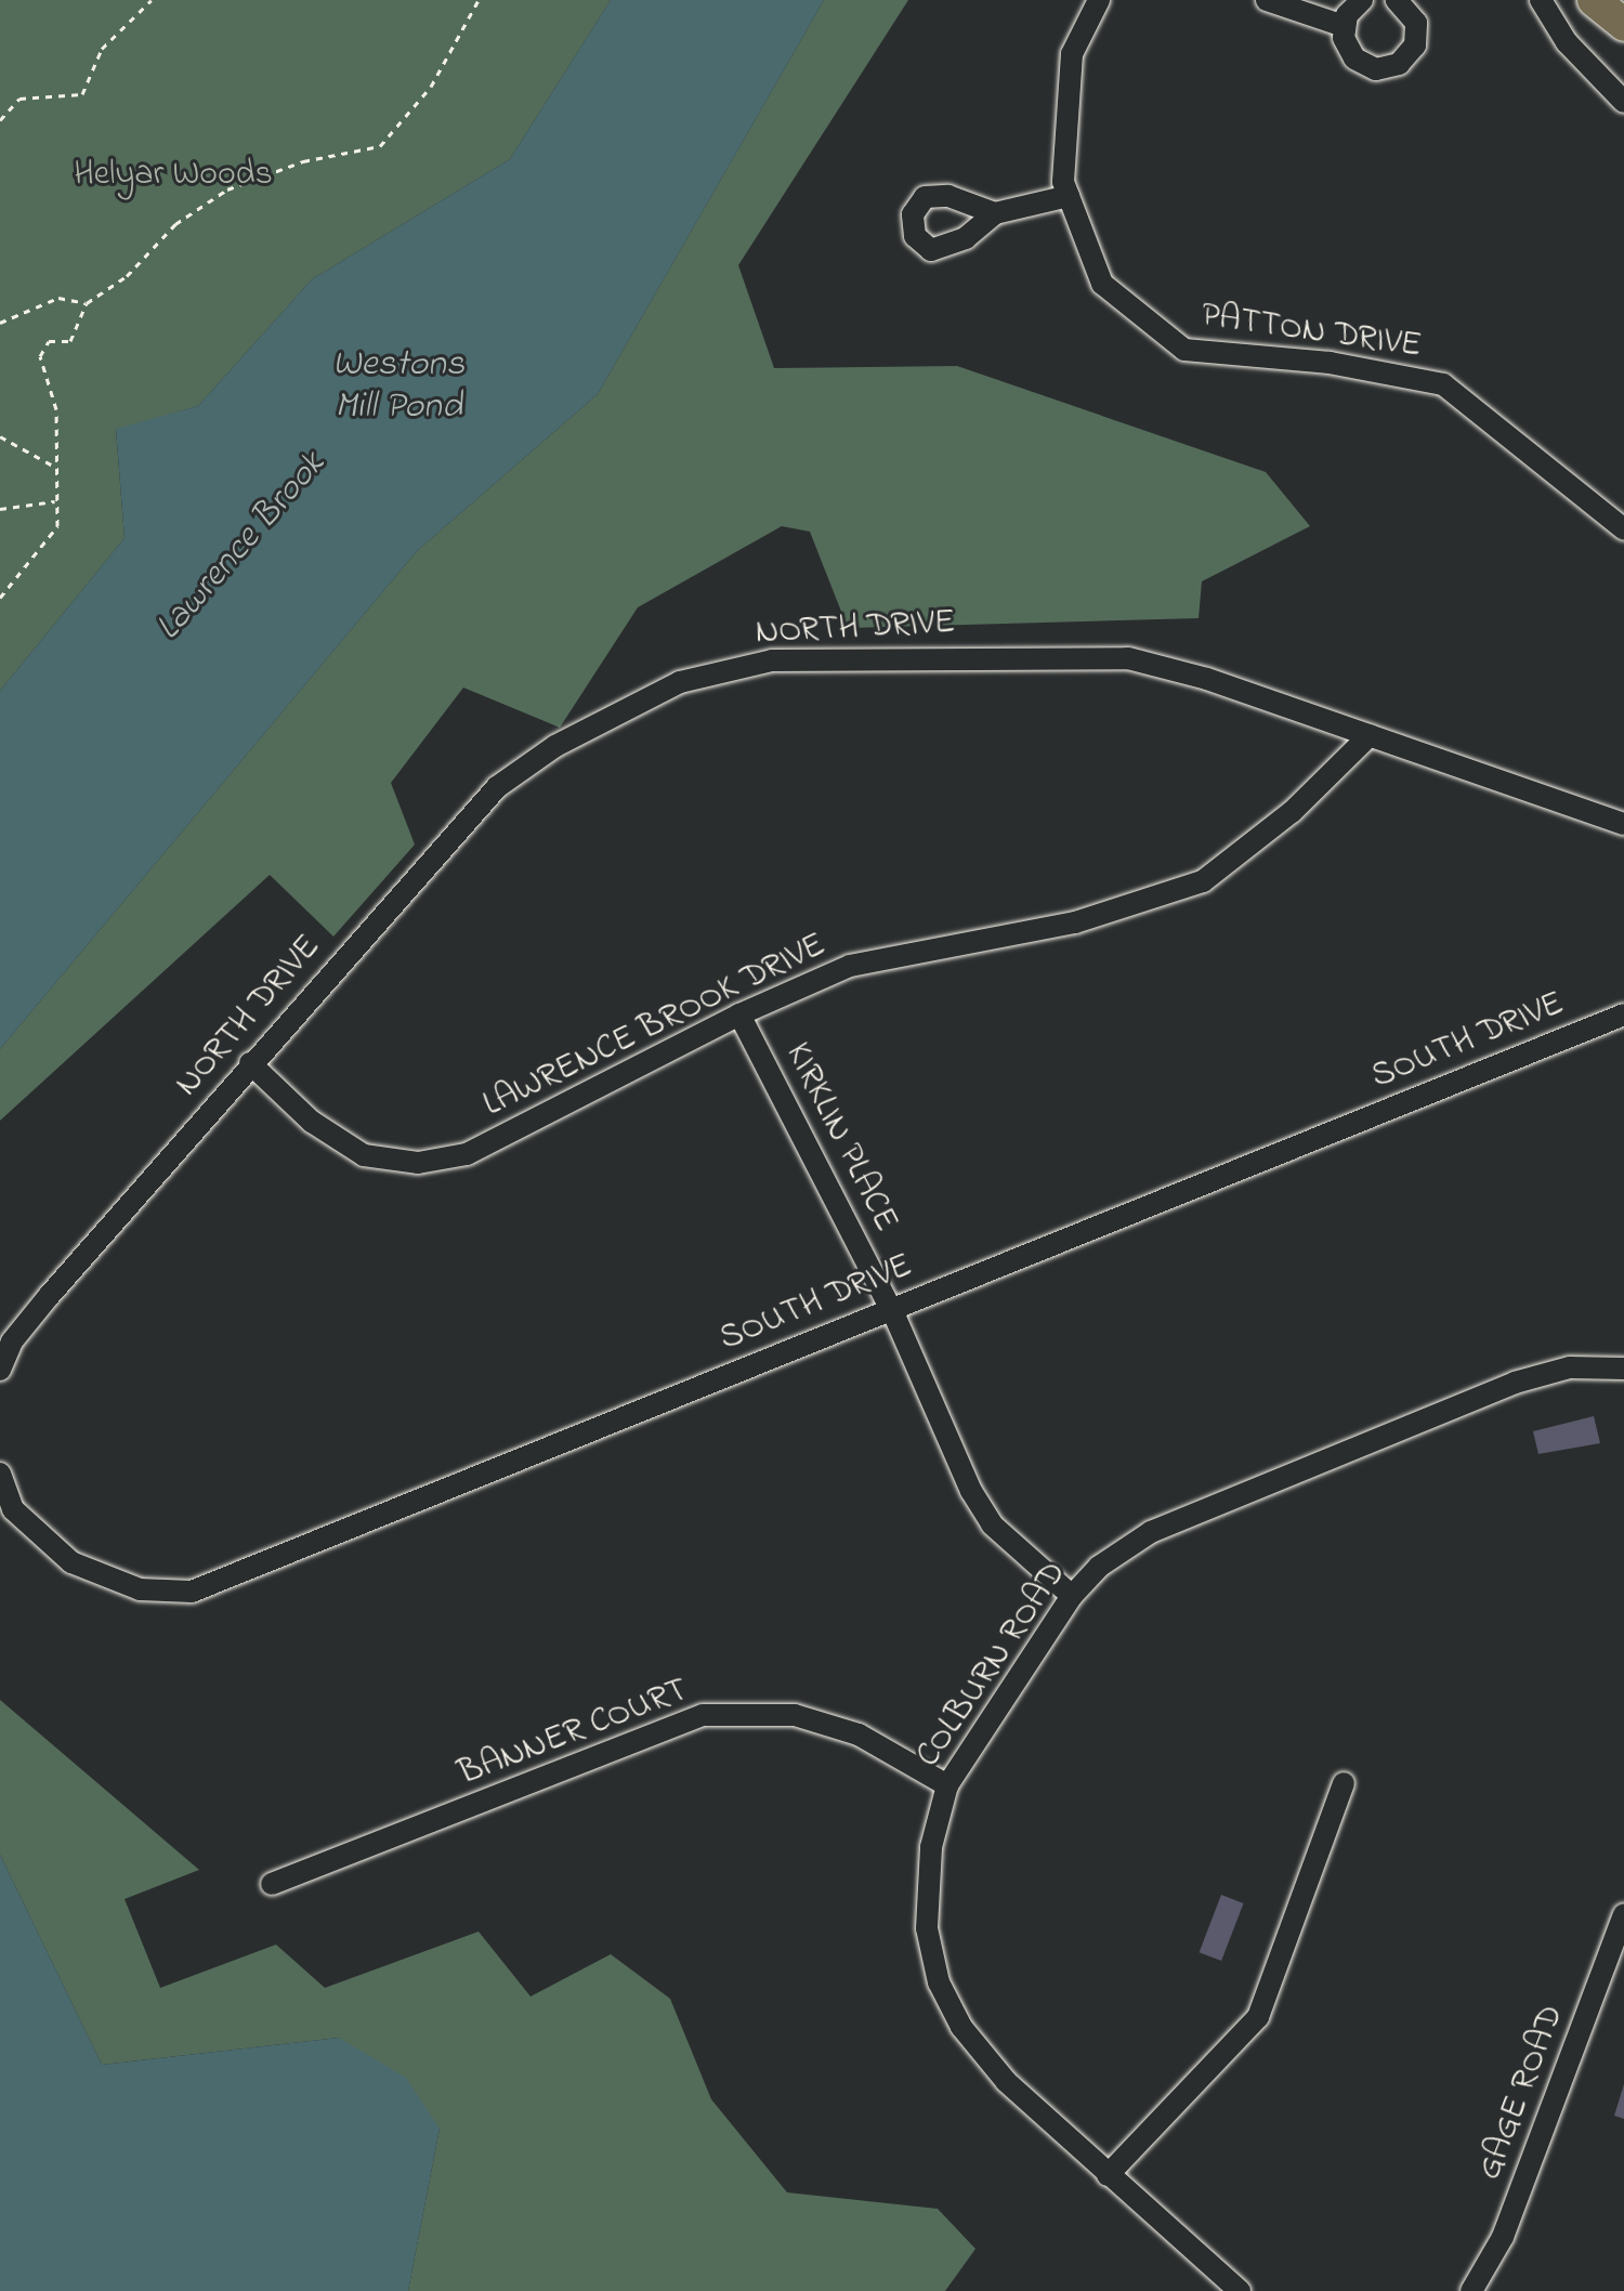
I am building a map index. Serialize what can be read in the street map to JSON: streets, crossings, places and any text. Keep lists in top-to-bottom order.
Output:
{
  "streets": {
    "street": [
      "PATTON DRIVE",
      "NORTH DRIVE",
      "LAWRENCE BROOK DRIVE",
      "SOUTH DRIVE",
      "KIRKLIN PLACE",
      "COLBURN ROAD",
      "BANNER COURT",
      "GAGE ROAD"
    ]
  },
  "crossings": [
    ["NORTH DRIVE", "LAWRENCE BROOK DRIVE"],
    ["LAWRENCE BROOK DRIVE", "KIRKLIN PLACE"],
    ["SOUTH DRIVE", "KIRKLIN PLACE"],
    ["KIRKLIN PLACE", "COLBURN ROAD"],
    ["COLBURN ROAD", "BANNER COURT"]
  ],
  "water": ["Westons Mill Pond", "Lawrence Brook"],
  "parks": ["Helyar Woods"]
}
